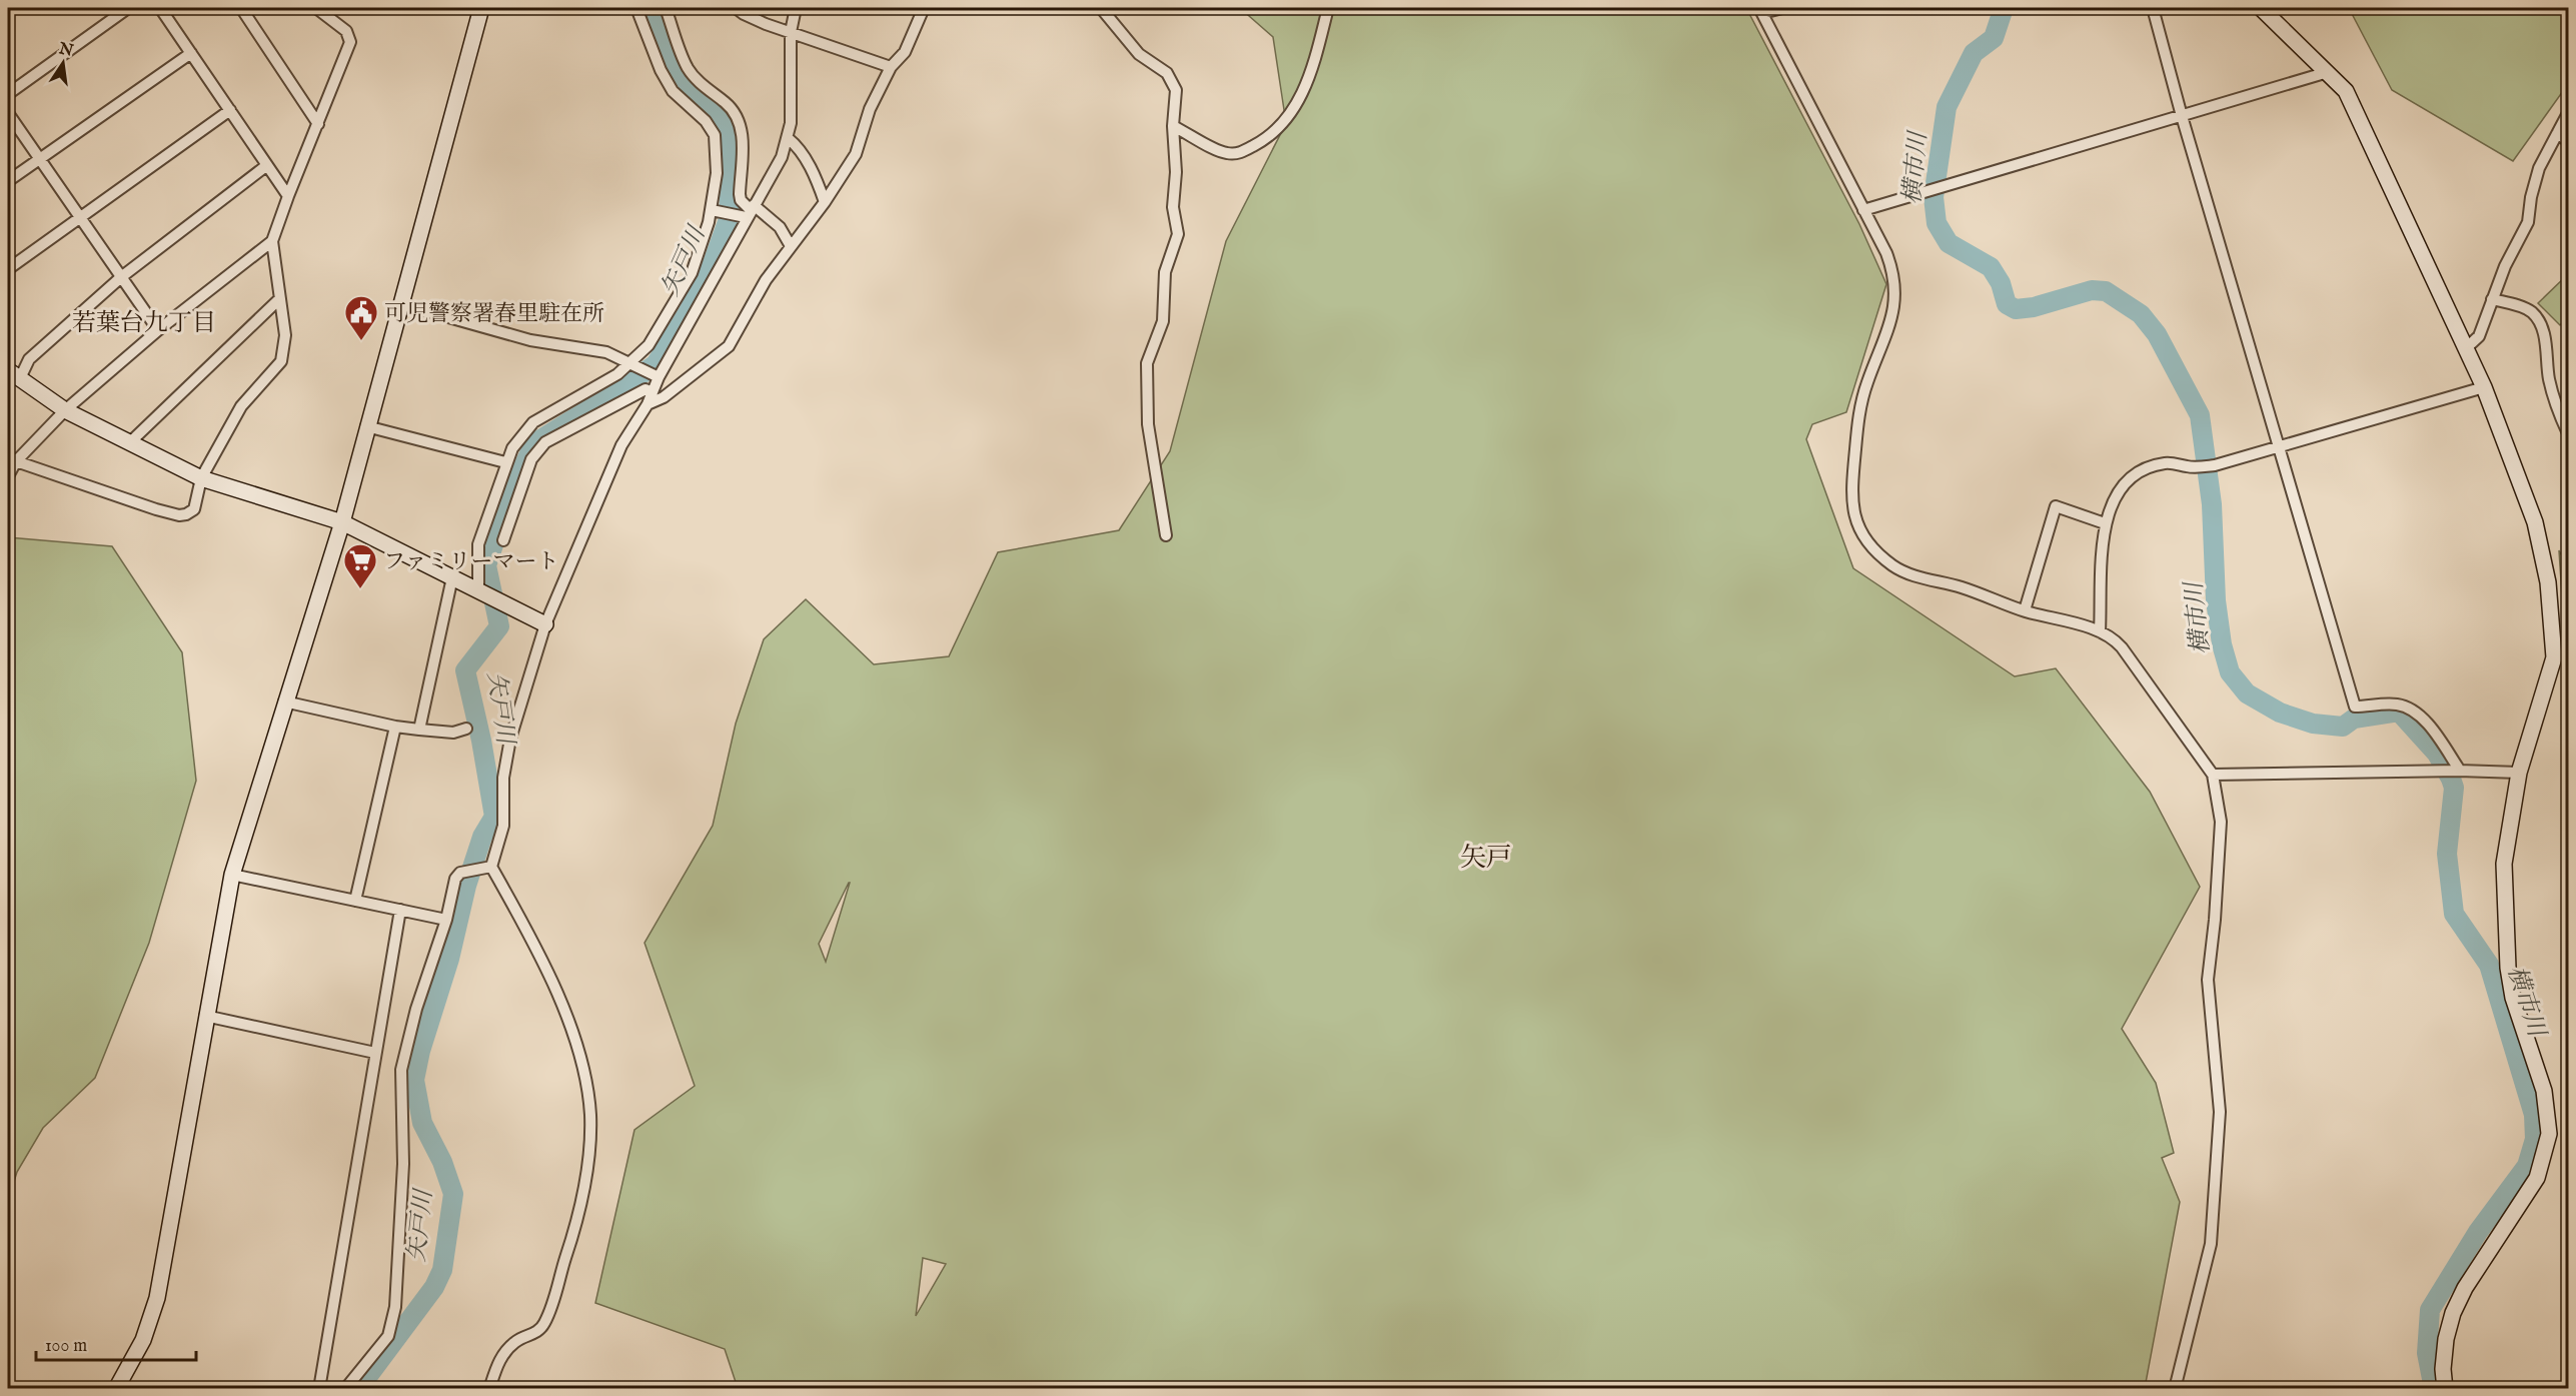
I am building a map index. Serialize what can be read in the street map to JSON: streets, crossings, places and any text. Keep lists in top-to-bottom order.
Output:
{
  "districts": ["若葉台九丁目", "矢戸"],
  "water": ["横市川", "矢戸川"],
  "places": {
    "public building": ["可児警察署春里駐在所"],
    "supermarket": ["ファミリーマート"]
  },
  "scale_bar": "100 m",
  "north": "top"
}
